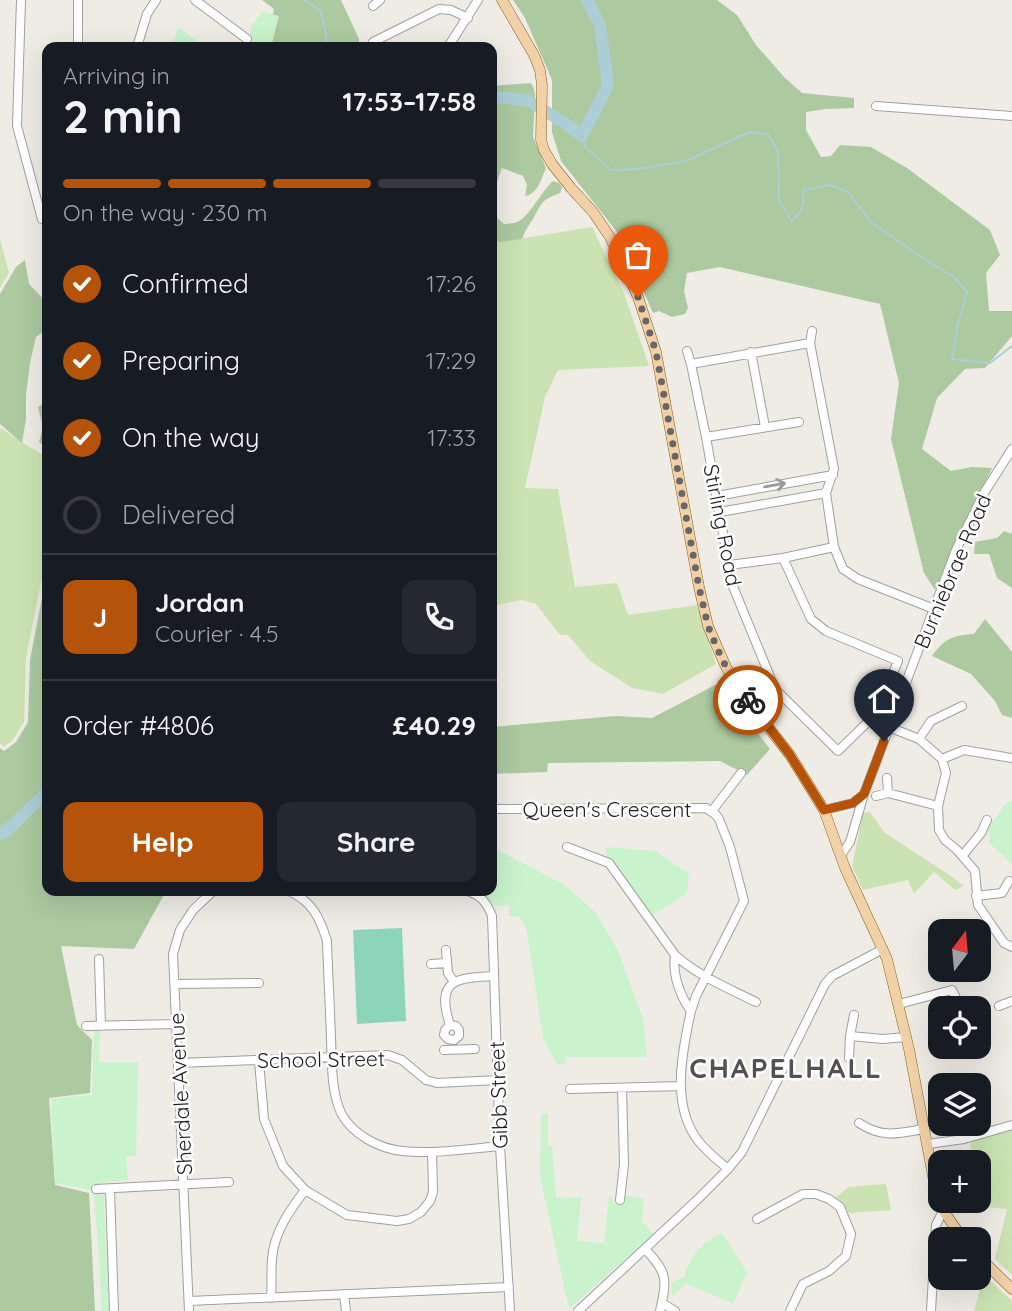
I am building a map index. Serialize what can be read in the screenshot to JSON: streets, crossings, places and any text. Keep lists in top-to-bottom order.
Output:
{
  "streets": {
    "street": [
      "Stirling Road",
      "Burniebrae Road",
      "Queen's Crescent",
      "School Street",
      "Sherdale Avenue",
      "Gibb Street"
    ]
  },
  "crossings": [
    ["School Street", "Sherdale Avenue"],
    ["School Street", "Gibb Street"]
  ],
  "districts": ["CHAPELHALL"],
  "north": "top",
  "page": {
    "heading": ["2 min", "Arriving in", "17:53–17:58"],
    "panel": [
      "Jordan",
      "Courier · 4.5",
      "Order #4806",
      "£40.29"
    ],
    "bar": "On the way · 230 m",
    "list": [
      ["Confirmed", "17:26"],
      ["Preparing", "17:29"],
      ["On the way", "17:33"],
      "Delivered"
    ],
    "round": "J",
    "buttons": ["Help", "Share"],
    "map_buttons": ["+", "−"]
  }
}
